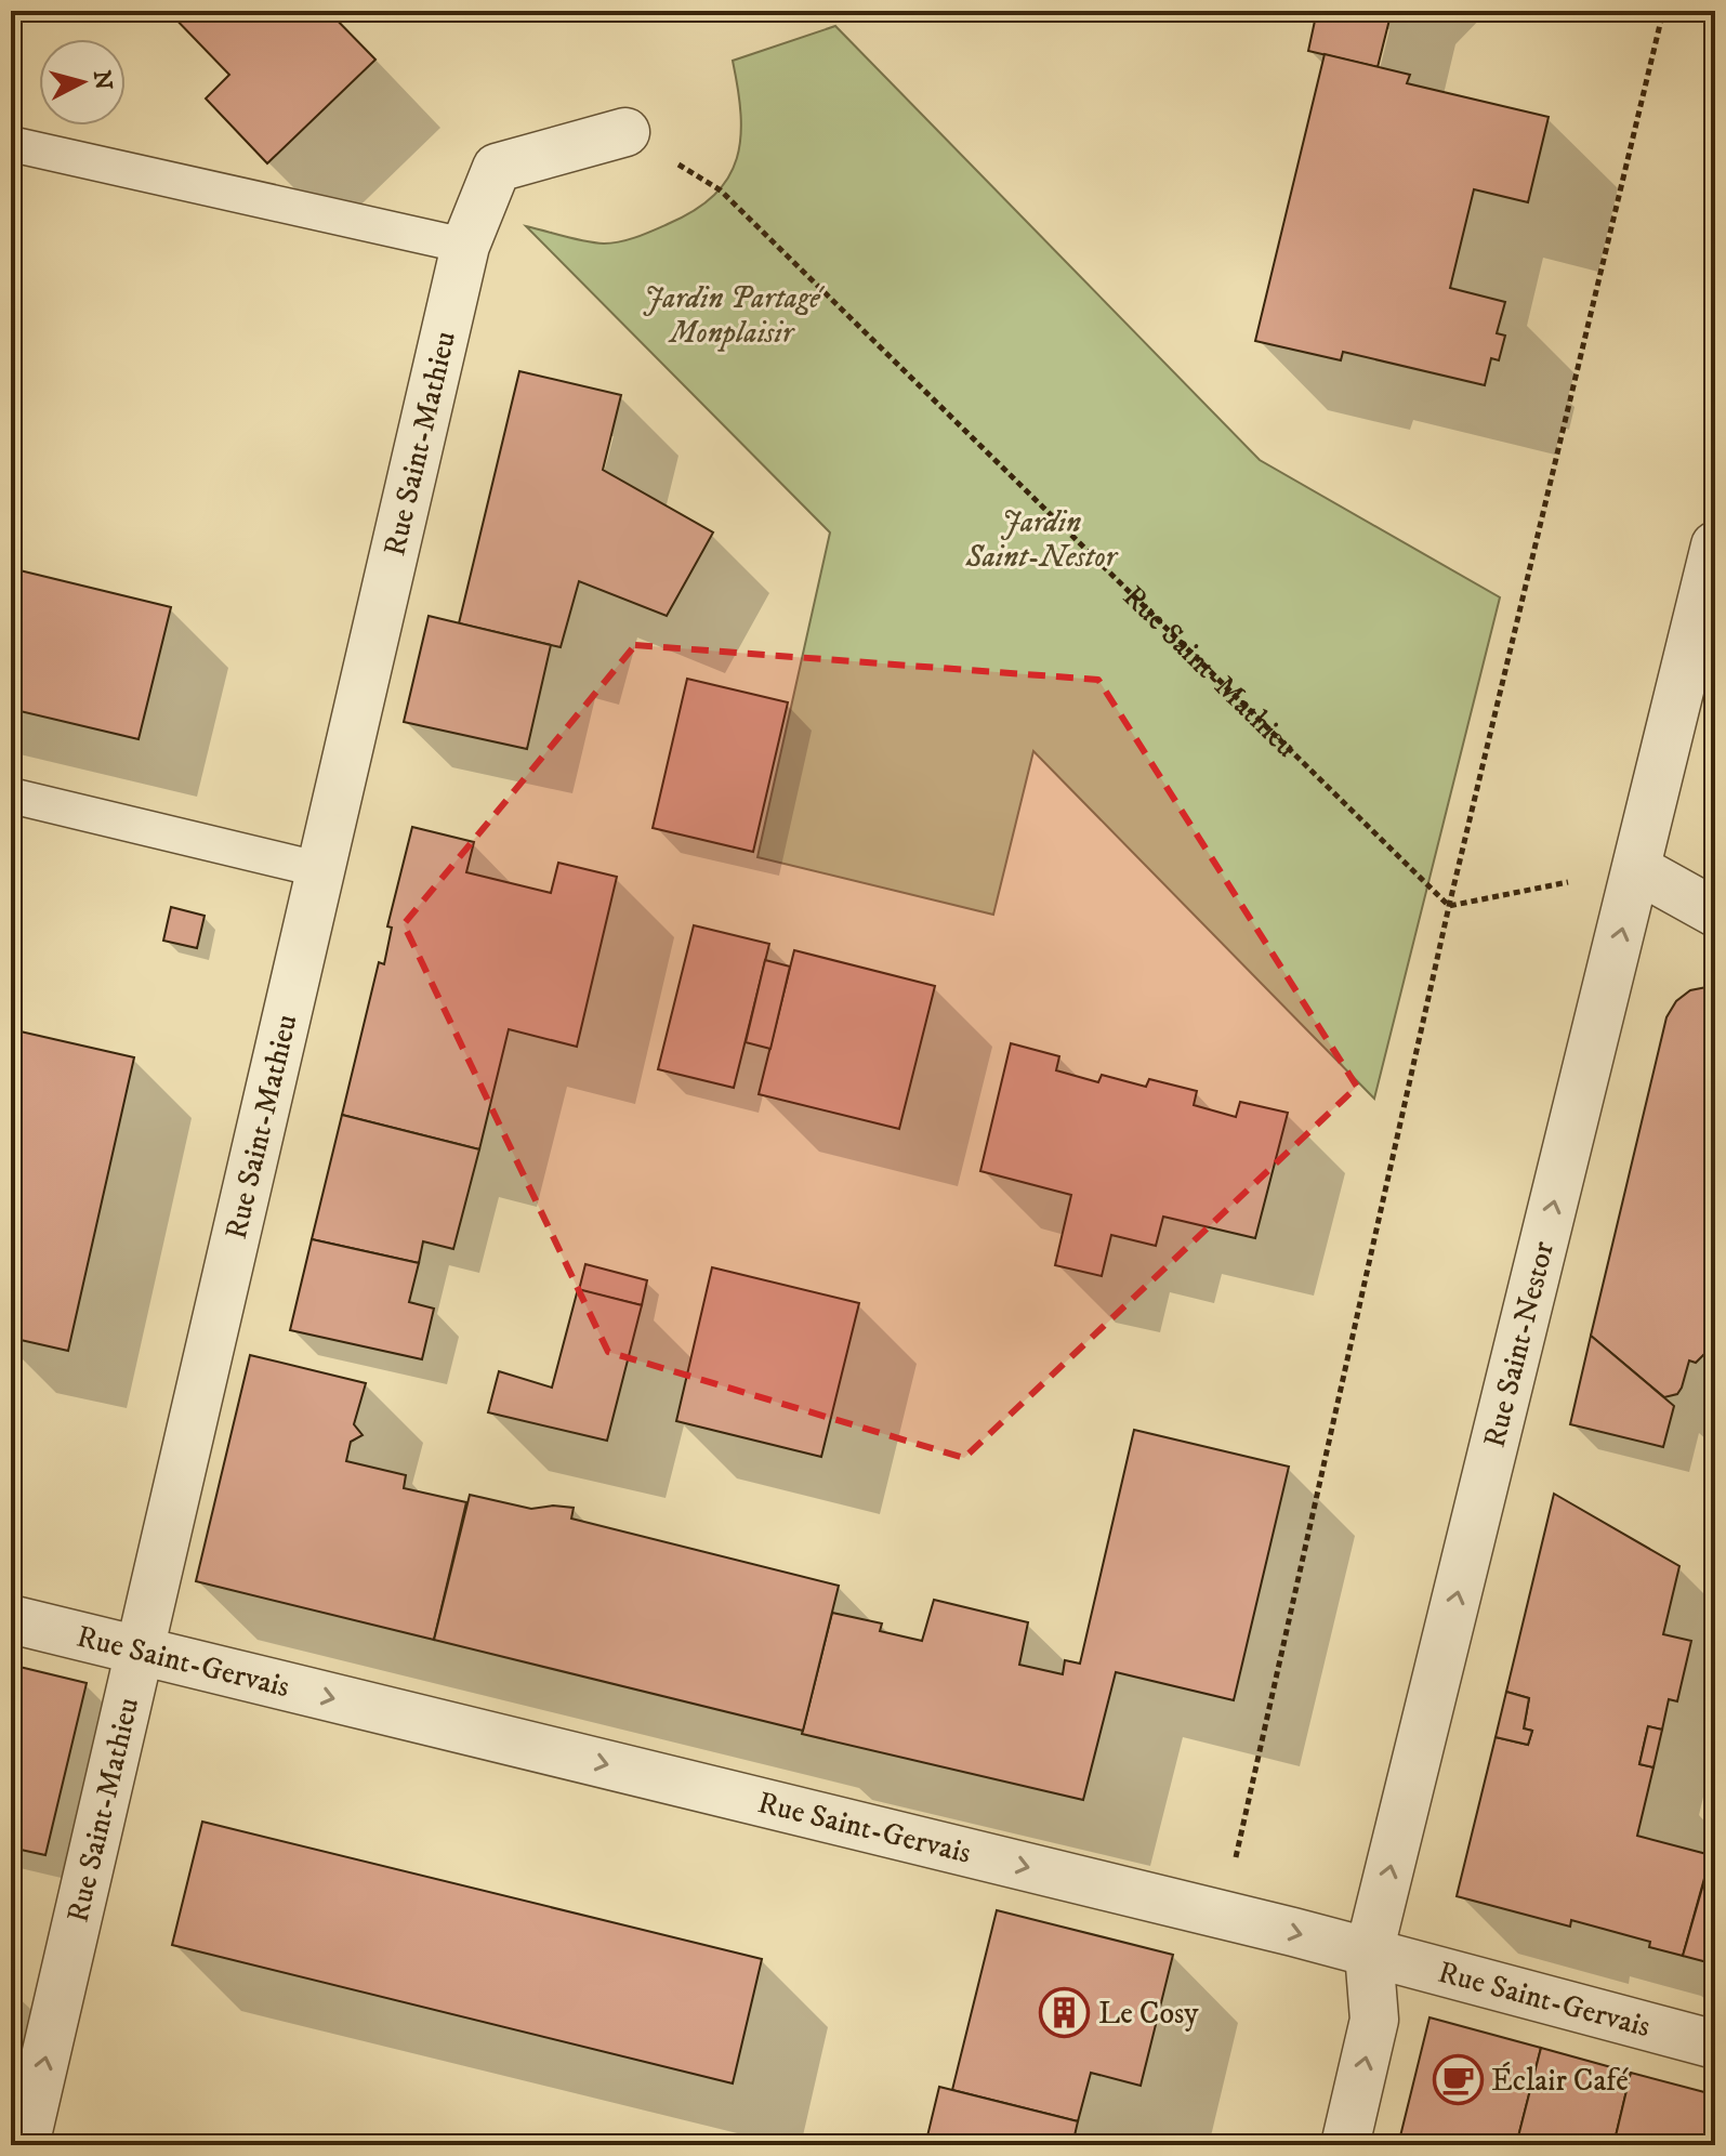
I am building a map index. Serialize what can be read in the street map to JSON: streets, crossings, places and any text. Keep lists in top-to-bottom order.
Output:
{
  "streets": {
    "street": ["Rue Saint-Mathieu", "Rue Saint-Nestor", "Rue Saint-Gervais"]
  },
  "crossings": [
    ["Rue Saint-Mathieu", "Rue Saint-Gervais"],
    ["Rue Saint-Nestor", "Rue Saint-Gervais"]
  ],
  "one_way": ["Rue Saint-Nestor", "Rue Saint-Gervais"],
  "parks": ["Jardin Partagé Monplaisir", "Jardin Saint-Nestor"],
  "places": {
    "building": ["Le Cosy"],
    "cafe": ["Éclair Café"]
  },
  "north": "right"
}
